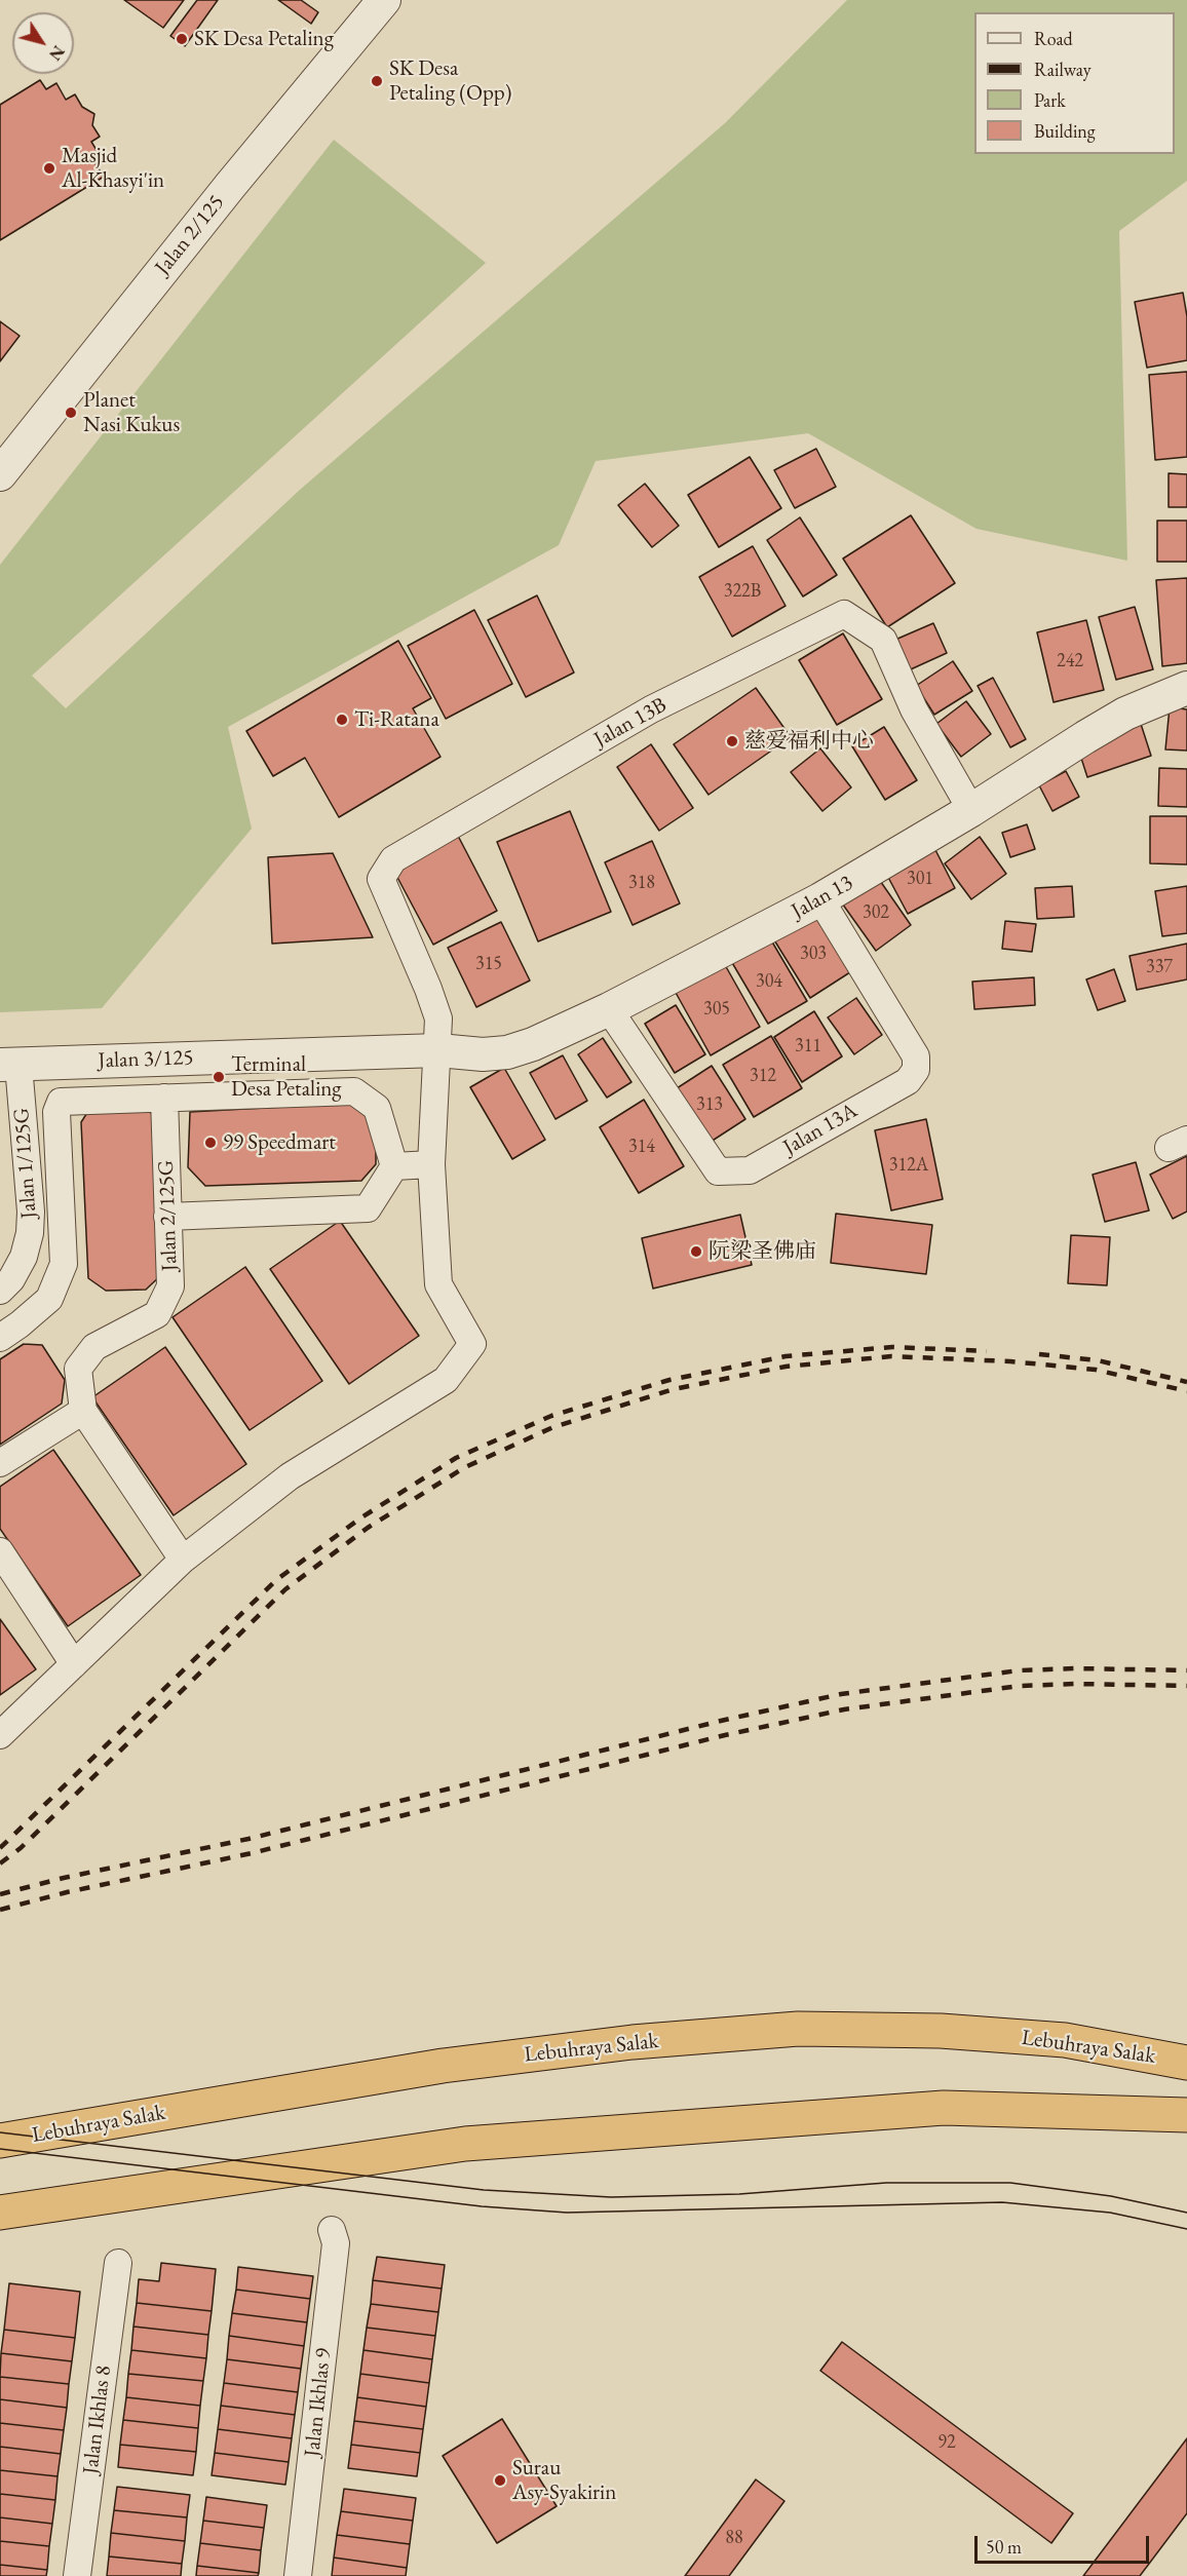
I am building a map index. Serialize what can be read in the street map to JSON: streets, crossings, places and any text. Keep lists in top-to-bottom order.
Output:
{
  "streets": {
    "highway": ["Lebuhraya Salak"],
    "street": [
      "Jalan 2/125",
      "Jalan 13B",
      "Jalan 13",
      "Jalan 3/125",
      "Jalan 13A",
      "Jalan 1/125G",
      "Jalan 2/125G",
      "Jalan Ikhlas 9",
      "Jalan Ikhlas 8"
    ]
  },
  "crossings": [
    ["Jalan 13B", "Jalan 13"],
    ["Jalan 13B", "Jalan 3/125"],
    ["Jalan 13", "Jalan 3/125"],
    ["Jalan 13", "Jalan 13A"],
    ["Jalan 3/125", "Jalan 1/125G"]
  ],
  "places": [
    "SK Desa Petaling",
    "SK Desa Petaling (Opp)",
    "Masjid Al-Khasyi'in",
    "Planet Nasi Kukus",
    "Ti-Ratana",
    "慈爱福利中心",
    "Terminal Desa Petaling",
    "99 Speedmart",
    "阮梁圣佛庙",
    "Surau Asy-Syakirin"
  ],
  "house_numbers": [
    "322B",
    "242",
    "301",
    "318",
    "302",
    "303",
    "315",
    "337",
    "304",
    "305",
    "311",
    "312",
    "313",
    "314",
    "312A",
    "92",
    "88"
  ],
  "legend": [
    "Road",
    "Railway",
    "Park",
    "Building"
  ],
  "scale_bar": "50 m",
  "north": "bottom right"
}
